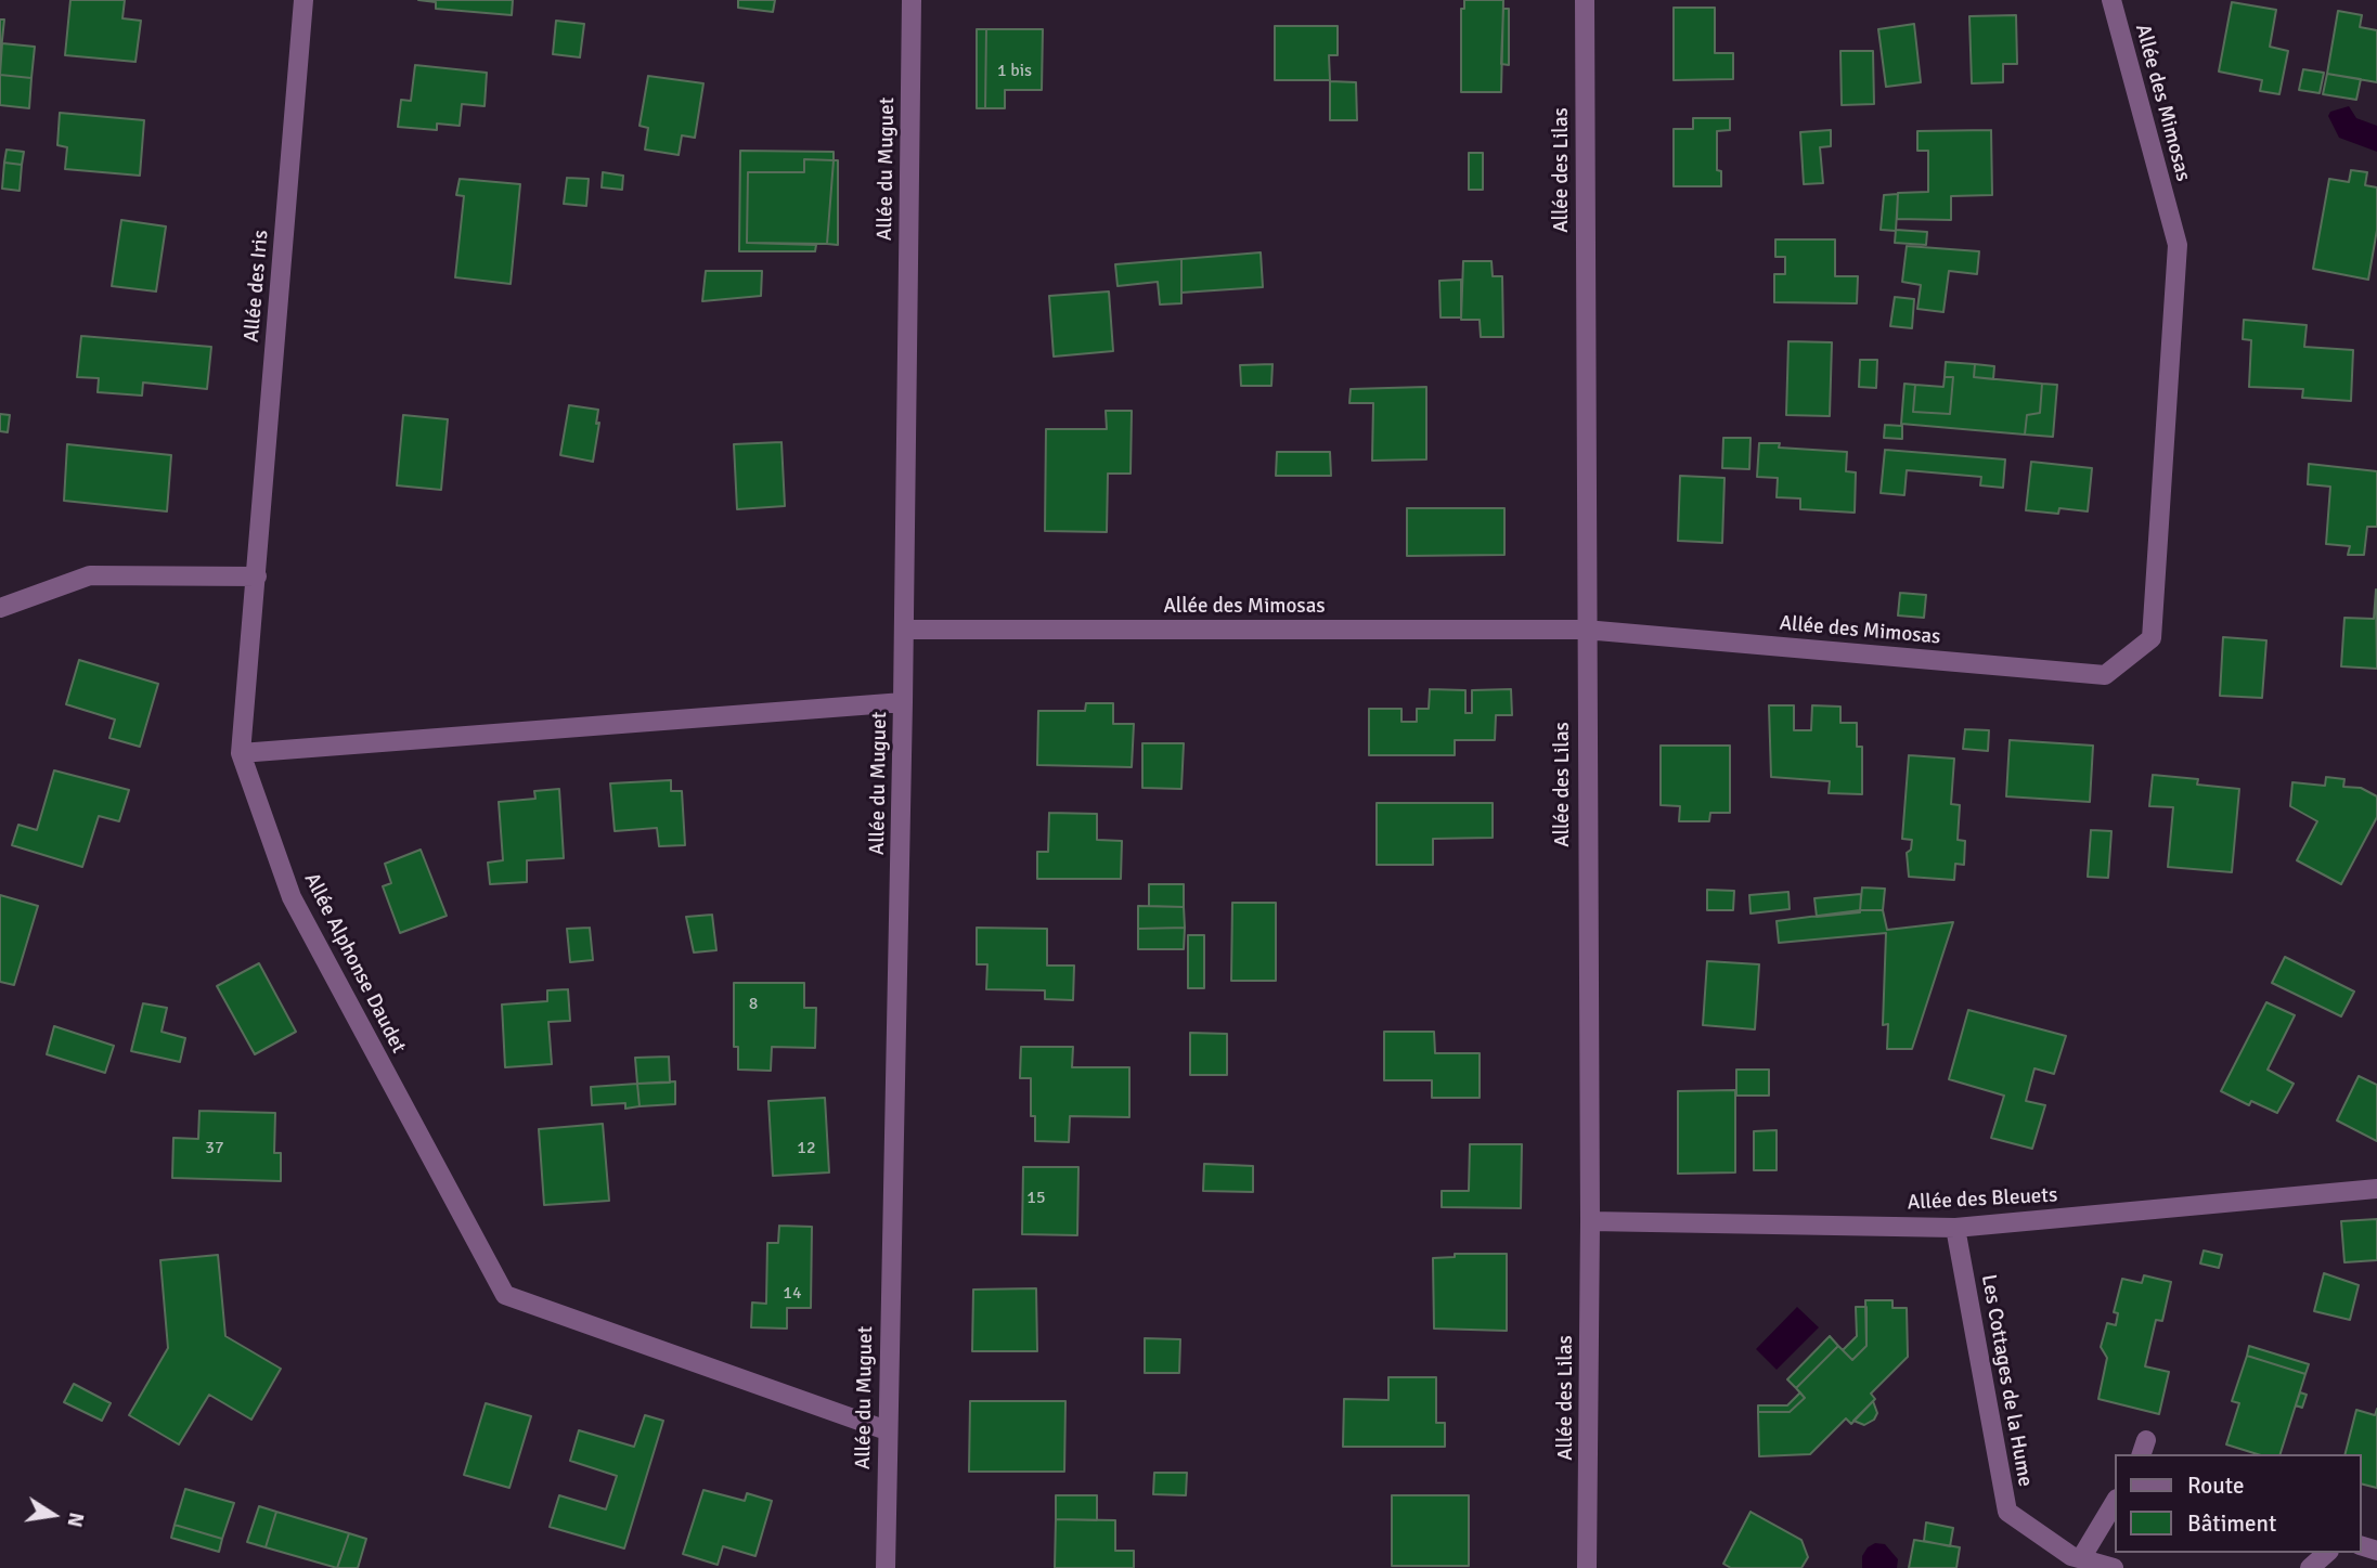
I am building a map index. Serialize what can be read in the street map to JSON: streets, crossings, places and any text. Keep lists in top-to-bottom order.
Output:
{
  "streets": {
    "street": [
      "Allée des Mimosas",
      "Allée du Muguet",
      "Allée des Lilas",
      "Allée des Iris",
      "Allée Alphonse Daudet",
      "Allée des Bleuets",
      "Les Cottages de la Hume"
    ]
  },
  "crossings": [
    ["Allée des Mimosas", "Allée du Muguet"],
    ["Allée des Mimosas", "Allée des Lilas"],
    ["Allée du Muguet", "Allée Alphonse Daudet"],
    ["Allée des Lilas", "Allée des Bleuets"],
    ["Allée des Iris", "Allée Alphonse Daudet"],
    ["Allée des Bleuets", "Les Cottages de la Hume"]
  ],
  "house_numbers": [
    "1 bis",
    "8",
    "37",
    "12",
    "15",
    "14"
  ],
  "legend": ["Route", "Bâtiment"],
  "north": "right"
}
